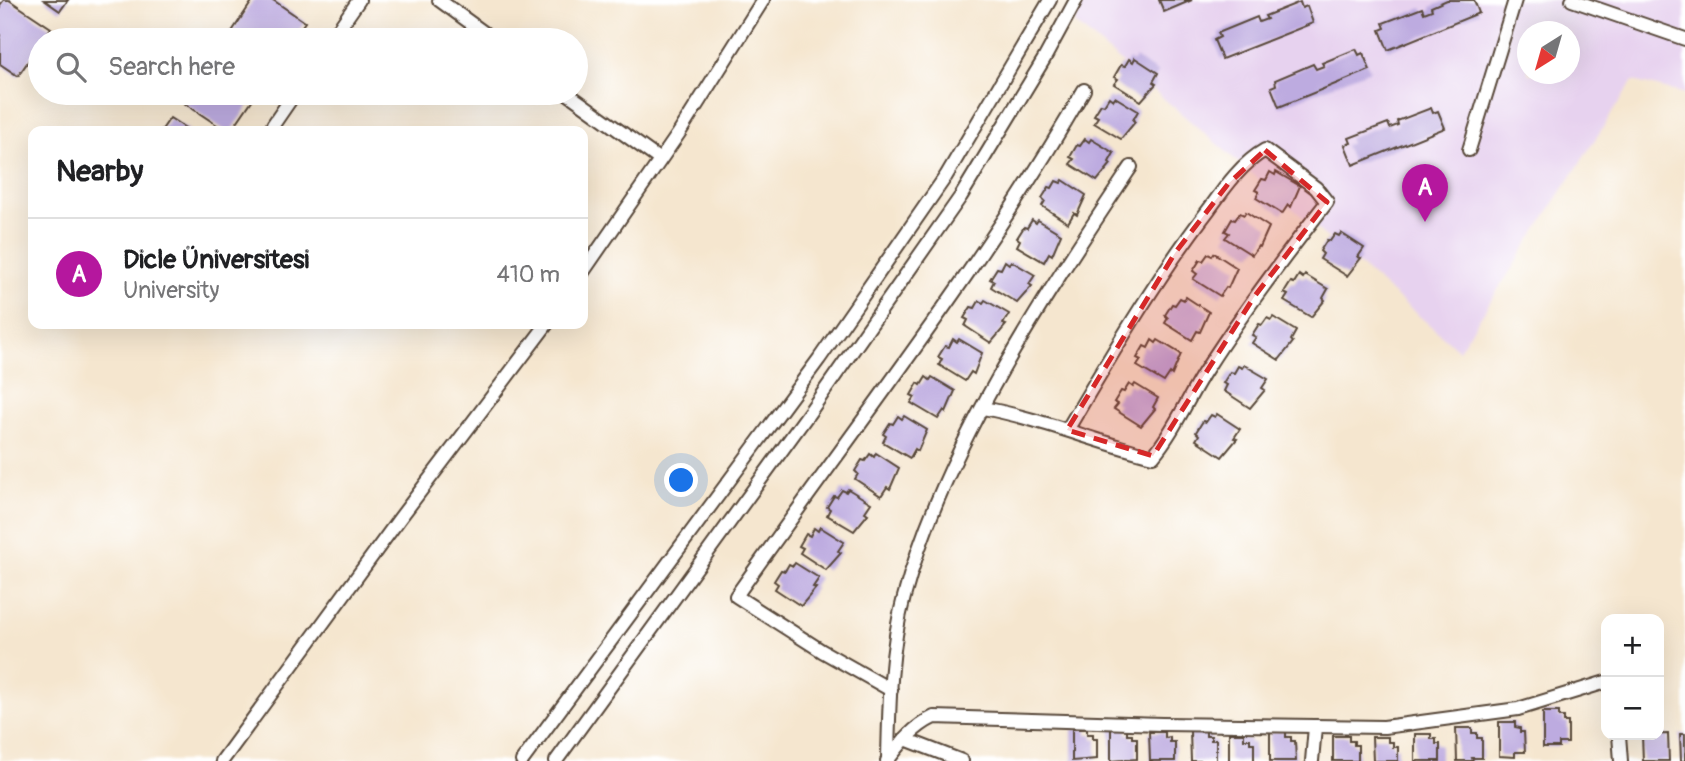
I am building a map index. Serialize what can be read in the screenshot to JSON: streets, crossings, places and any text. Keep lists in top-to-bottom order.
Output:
{
  "north": "bottom left",
  "page": {
    "search": "Search here",
    "heading": "Nearby",
    "pins": "A",
    "list": [
      {
        "mark": "A",
        "name": "Dicle Üniversitesi",
        "note": "University",
        "value": "410 m"
      }
    ],
    "map_buttons": ["+", "−"]
  }
}
